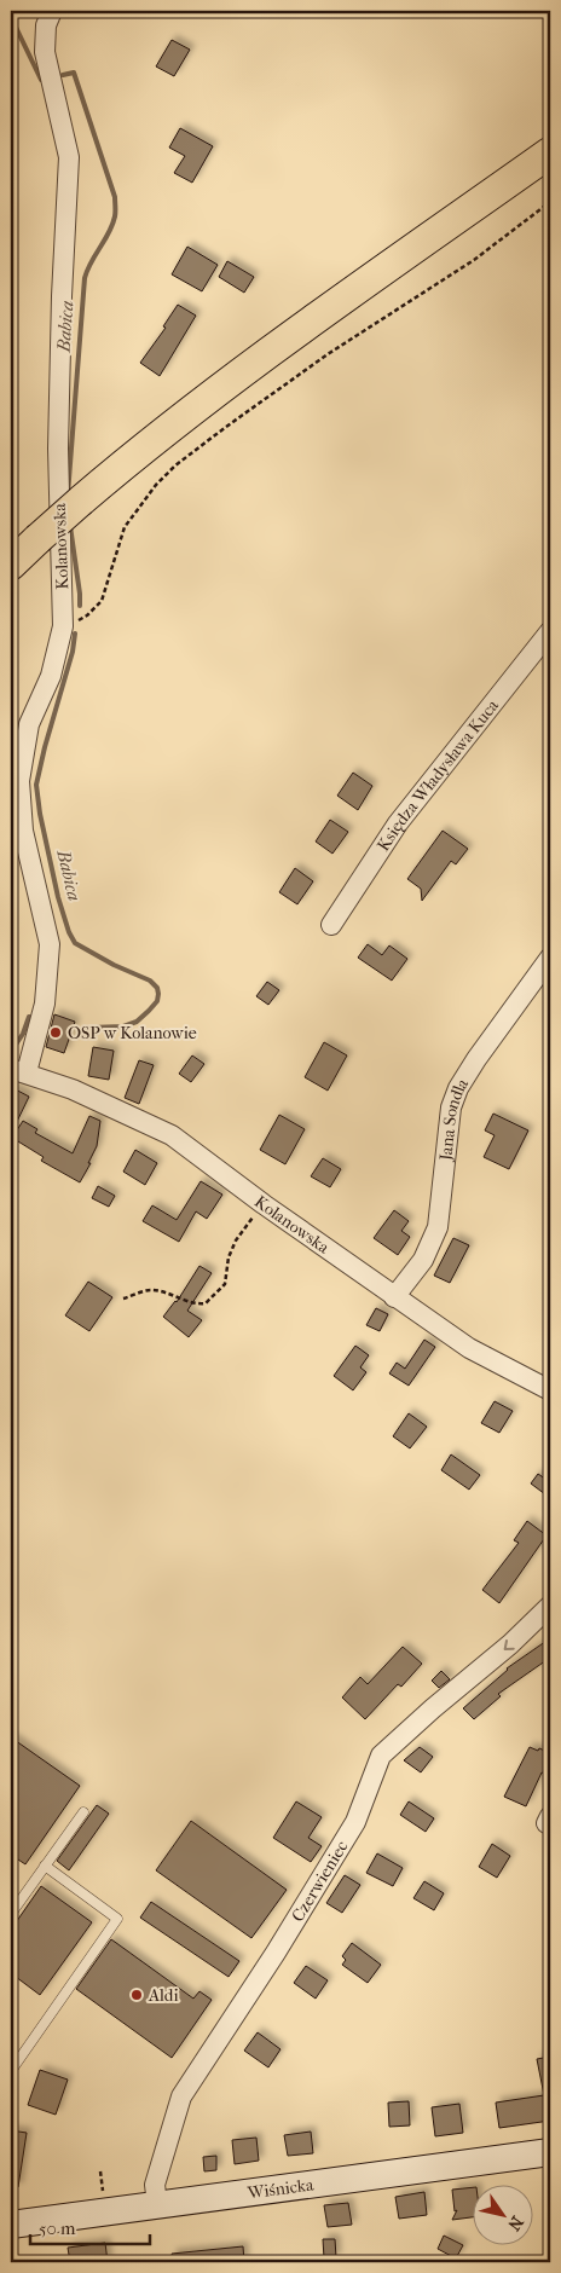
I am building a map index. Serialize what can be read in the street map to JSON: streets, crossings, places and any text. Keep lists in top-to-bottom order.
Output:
{
  "streets": {
    "main road": ["Wiśnicka"],
    "street": [
      "Kolanowska",
      "Księdza Władysława Kuca",
      "Jana Sondla",
      "Czerwieniec"
    ]
  },
  "crossings": [
    ["Kolanowska", "Jana Sondla"],
    ["Czerwieniec", "Wiśnicka"]
  ],
  "one_way": ["Czerwieniec"],
  "water": ["Babica"],
  "places": ["OSP w Kolanowie", "Aldi"],
  "scale_bar": "50 m",
  "north": "bottom right"
}
